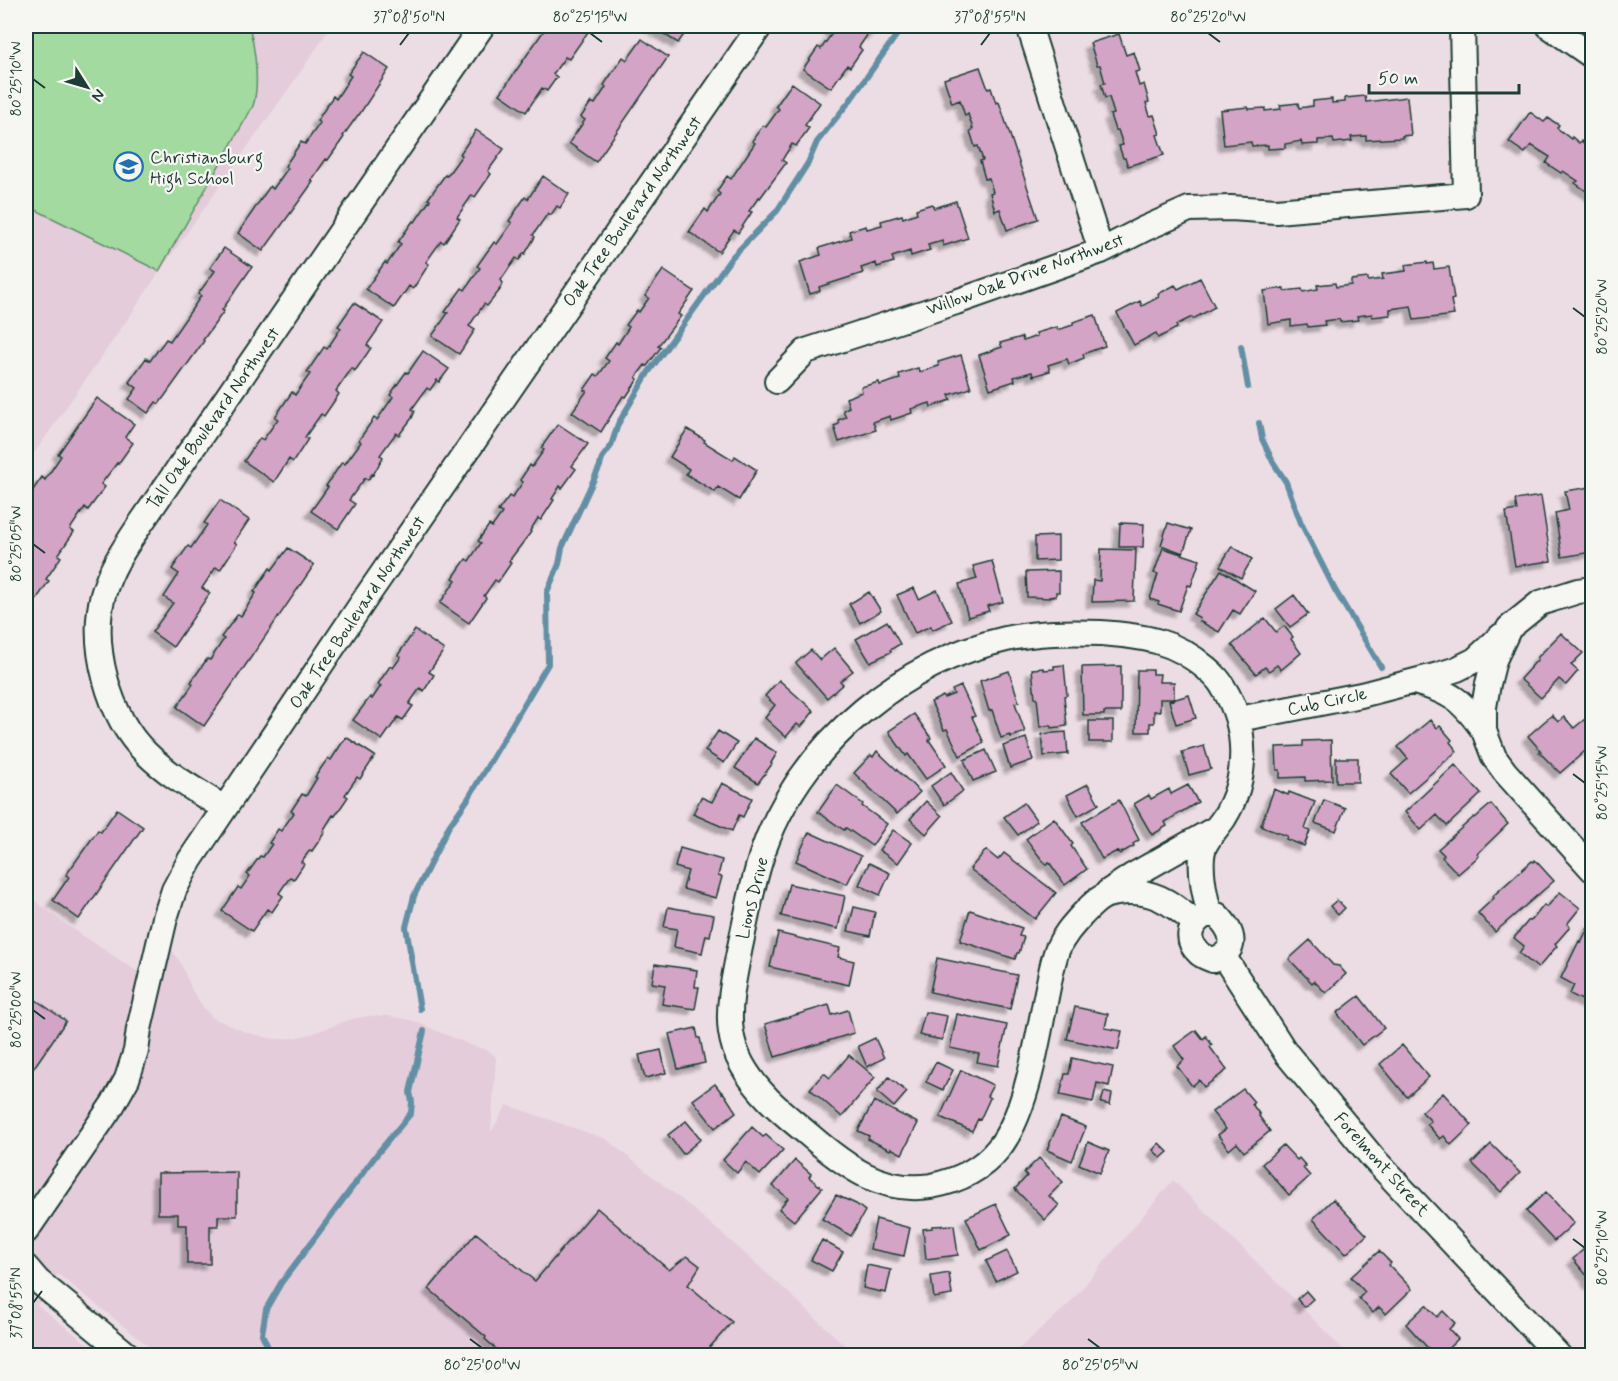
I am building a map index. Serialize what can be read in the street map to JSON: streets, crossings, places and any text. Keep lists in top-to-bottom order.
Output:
{
  "streets": {
    "street": [
      "Oak Tree Boulevard Northwest",
      "Willow Oak Drive Northwest",
      "Tall Oak Boulevard Northwest",
      "Cub Circle",
      "Lions Drive",
      "Forelmont Street"
    ]
  },
  "crossings": [
    ["Oak Tree Boulevard Northwest", "Tall Oak Boulevard Northwest"],
    ["Cub Circle", "Lions Drive"],
    ["Lions Drive", "Forelmont Street"]
  ],
  "places": {
    "school or university": ["Christiansburg High School"]
  },
  "scale_bar": "50 m",
  "north": "bottom right",
  "coordinates": [
    "37°08'50\"N",
    "80°25'15\"W",
    "37°08'55\"N",
    "80°25'20\"W",
    "80°25'10\"W",
    "80°25'05\"W",
    "80°25'00\"W"
  ]
}
